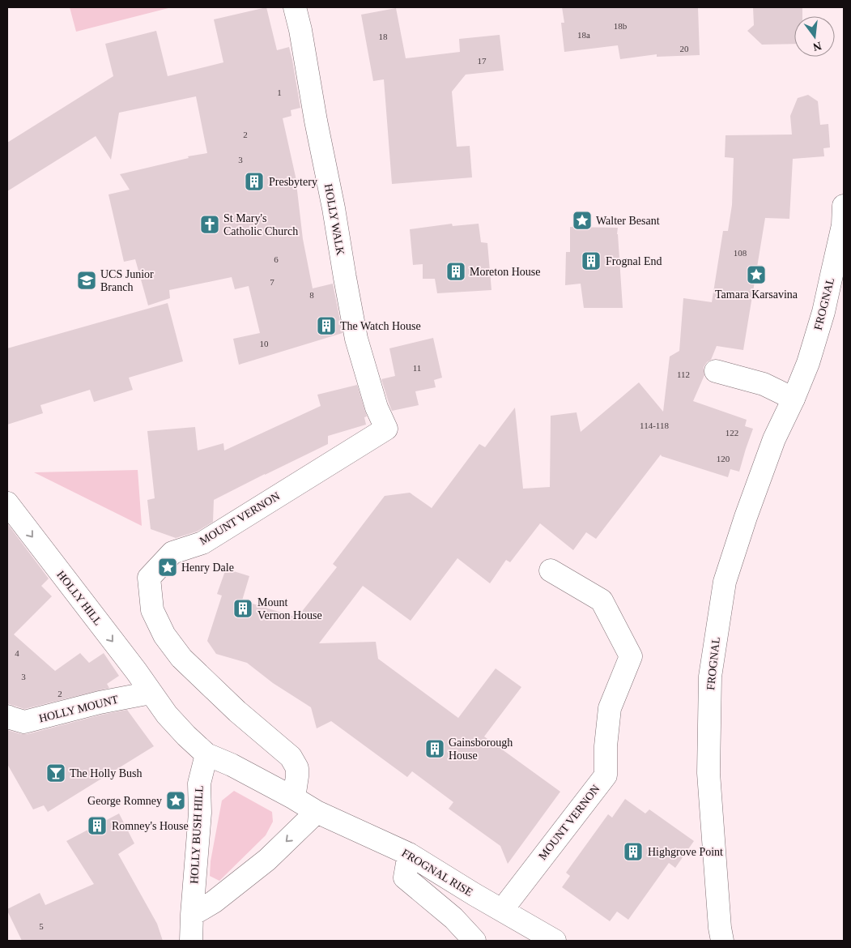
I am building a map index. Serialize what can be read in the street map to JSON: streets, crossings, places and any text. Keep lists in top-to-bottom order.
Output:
{
  "streets": {
    "street": [
      "HOLLY WALK",
      "FROGNAL",
      "MOUNT VERNON",
      "HOLLY HILL",
      "HOLLY MOUNT",
      "HOLLY BUSH HILL",
      "FROGNAL RISE"
    ]
  },
  "crossings": [
    ["HOLLY WALK", "MOUNT VERNON"],
    ["MOUNT VERNON", "FROGNAL RISE"],
    ["HOLLY HILL", "HOLLY MOUNT"]
  ],
  "one_way": ["HOLLY HILL"],
  "places": {
    "building": [
      "Presbytery",
      "Frognal End",
      "Moreton House",
      "The Watch House",
      "Mount Vernon House",
      "Gainsborough House",
      "Romney's House",
      "Highgrove Point"
    ],
    "place": [
      "Walter Besant",
      "Tamara Karsavina",
      "Henry Dale",
      "George Romney"
    ],
    "church": ["St Mary's Catholic Church"],
    "school or university": ["UCS Junior Branch"],
    "bar": ["The Holly Bush"]
  },
  "house_numbers": [
    "18b",
    "18a",
    "18",
    "20",
    "17",
    "1",
    "2",
    "3",
    "108",
    "6",
    "7",
    "8",
    "10",
    "11",
    "112",
    "114-118",
    "122",
    "120",
    "4",
    "3",
    "2",
    "5"
  ],
  "north": "bottom"
}
